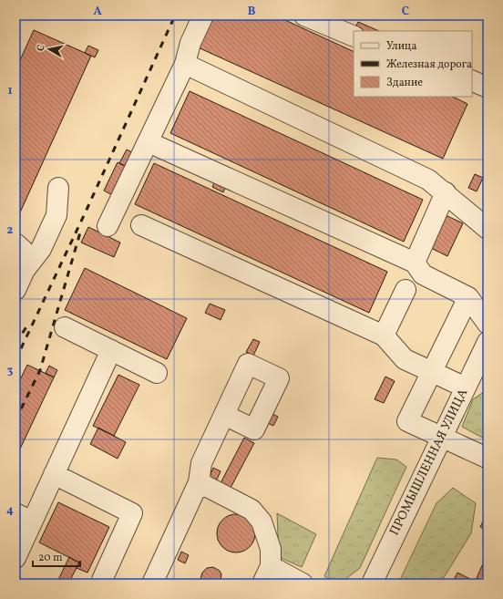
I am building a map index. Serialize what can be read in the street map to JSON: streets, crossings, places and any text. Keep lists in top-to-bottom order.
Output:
{
  "streets": {
    "street": ["ПРОМЫШЛЕННАЯ УЛИЦА"]
  },
  "legend": ["Улица", "Железная дорога", "Здание"],
  "scale_bar": "20 m",
  "north": "left",
  "grid": {
    "columns": ["A", "B", "C"],
    "rows": [
      "1",
      "2",
      "3",
      "4"
    ]
  }
}
